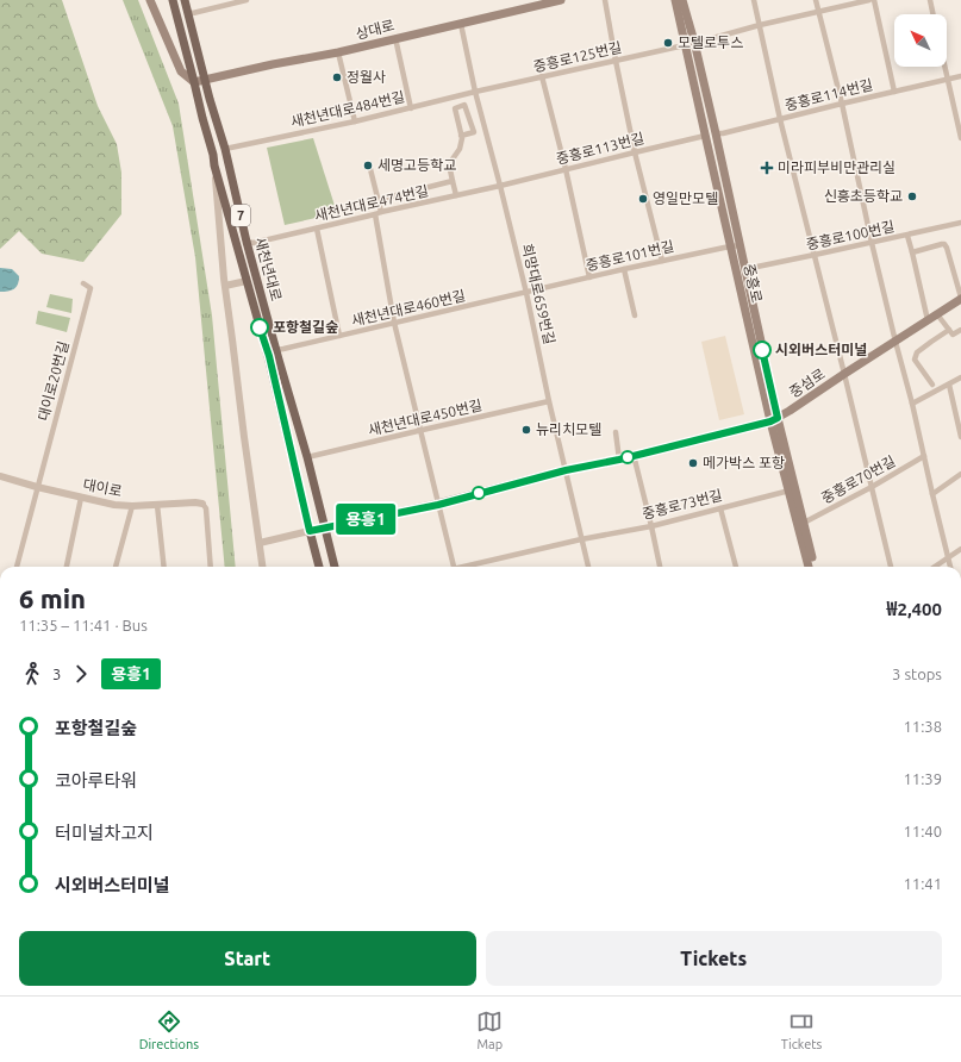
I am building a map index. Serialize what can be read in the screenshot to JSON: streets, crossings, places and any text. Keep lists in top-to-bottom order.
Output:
{
  "streets": {
    "main road": [
      "상대로",
      "7",
      "새천년대로",
      "중흥로",
      "중섬로"
    ],
    "street": [
      "중흥로125번길",
      "중흥로114번길",
      "새천년대로484번길",
      "중흥로113번길",
      "새천년대로474번길",
      "중흥로100번길",
      "중흥로101번길",
      "희망대로659번길",
      "새천년대로460번길",
      "대이로20번길",
      "새천년대로450번길",
      "중흥로70번길",
      "대이로",
      "중흥로73번길"
    ]
  },
  "crossings": [
    ["상대로", "새천년대로"],
    ["상대로", "희망대로659번길"],
    ["중흥로125번길", "새천년대로484번길"],
    ["중흥로125번길", "중흥로"],
    ["중흥로125번길", "희망대로659번길"],
    ["중흥로114번길", "중흥로"],
    ["새천년대로484번길", "새천년대로"],
    ["새천년대로484번길", "희망대로659번길"],
    ["중흥로113번길", "새천년대로474번길"],
    ["중흥로113번길", "중흥로"],
    ["중흥로113번길", "희망대로659번길"],
    ["새천년대로474번길", "새천년대로"],
    ["새천년대로474번길", "희망대로659번길"],
    ["중흥로100번길", "중흥로"],
    ["중흥로101번길", "중흥로"],
    ["중흥로101번길", "희망대로659번길"],
    ["중흥로101번길", "새천년대로460번길"],
    ["새천년대로", "새천년대로460번길"],
    ["새천년대로", "중섬로"],
    ["새천년대로", "새천년대로450번길"],
    ["중흥로", "중섬로"],
    ["중흥로", "중흥로70번길"],
    ["중흥로", "중흥로73번길"],
    ["희망대로659번길", "새천년대로460번길"],
    ["희망대로659번길", "중섬로"],
    ["희망대로659번길", "새천년대로450번길"],
    ["희망대로659번길", "중흥로73번길"],
    ["대이로20번길", "대이로"]
  ],
  "places": {
    "other": [
      "모텔로투스",
      "정월사",
      "세명고등학교",
      "신흥초등학교",
      "영일만모텔",
      "포항철길숲",
      "시외버스터미널",
      "뉴리치모텔",
      "메가박스 포항"
    ],
    "health": ["미라피부비만관리실"]
  },
  "lines": ["bus line 용흥1"],
  "north": "top left",
  "page": {
    "on_map": "용흥1",
    "heading": ["6 min", "11:35 – 11:41 · Bus", "₩2,400"],
    "legs": ["3", "용흥1", "3 stops"],
    "list": [
      {
        "name": "포항철길숲",
        "value": "11:38"
      },
      {
        "name": "코아루타워",
        "value": "11:39"
      },
      {
        "name": "터미널차고지",
        "value": "11:40"
      },
      {
        "name": "시외버스터미널",
        "value": "11:41"
      }
    ],
    "buttons": ["Start", "Tickets"],
    "tabs": ["Directions", "Map", "Tickets"]
  }
}
